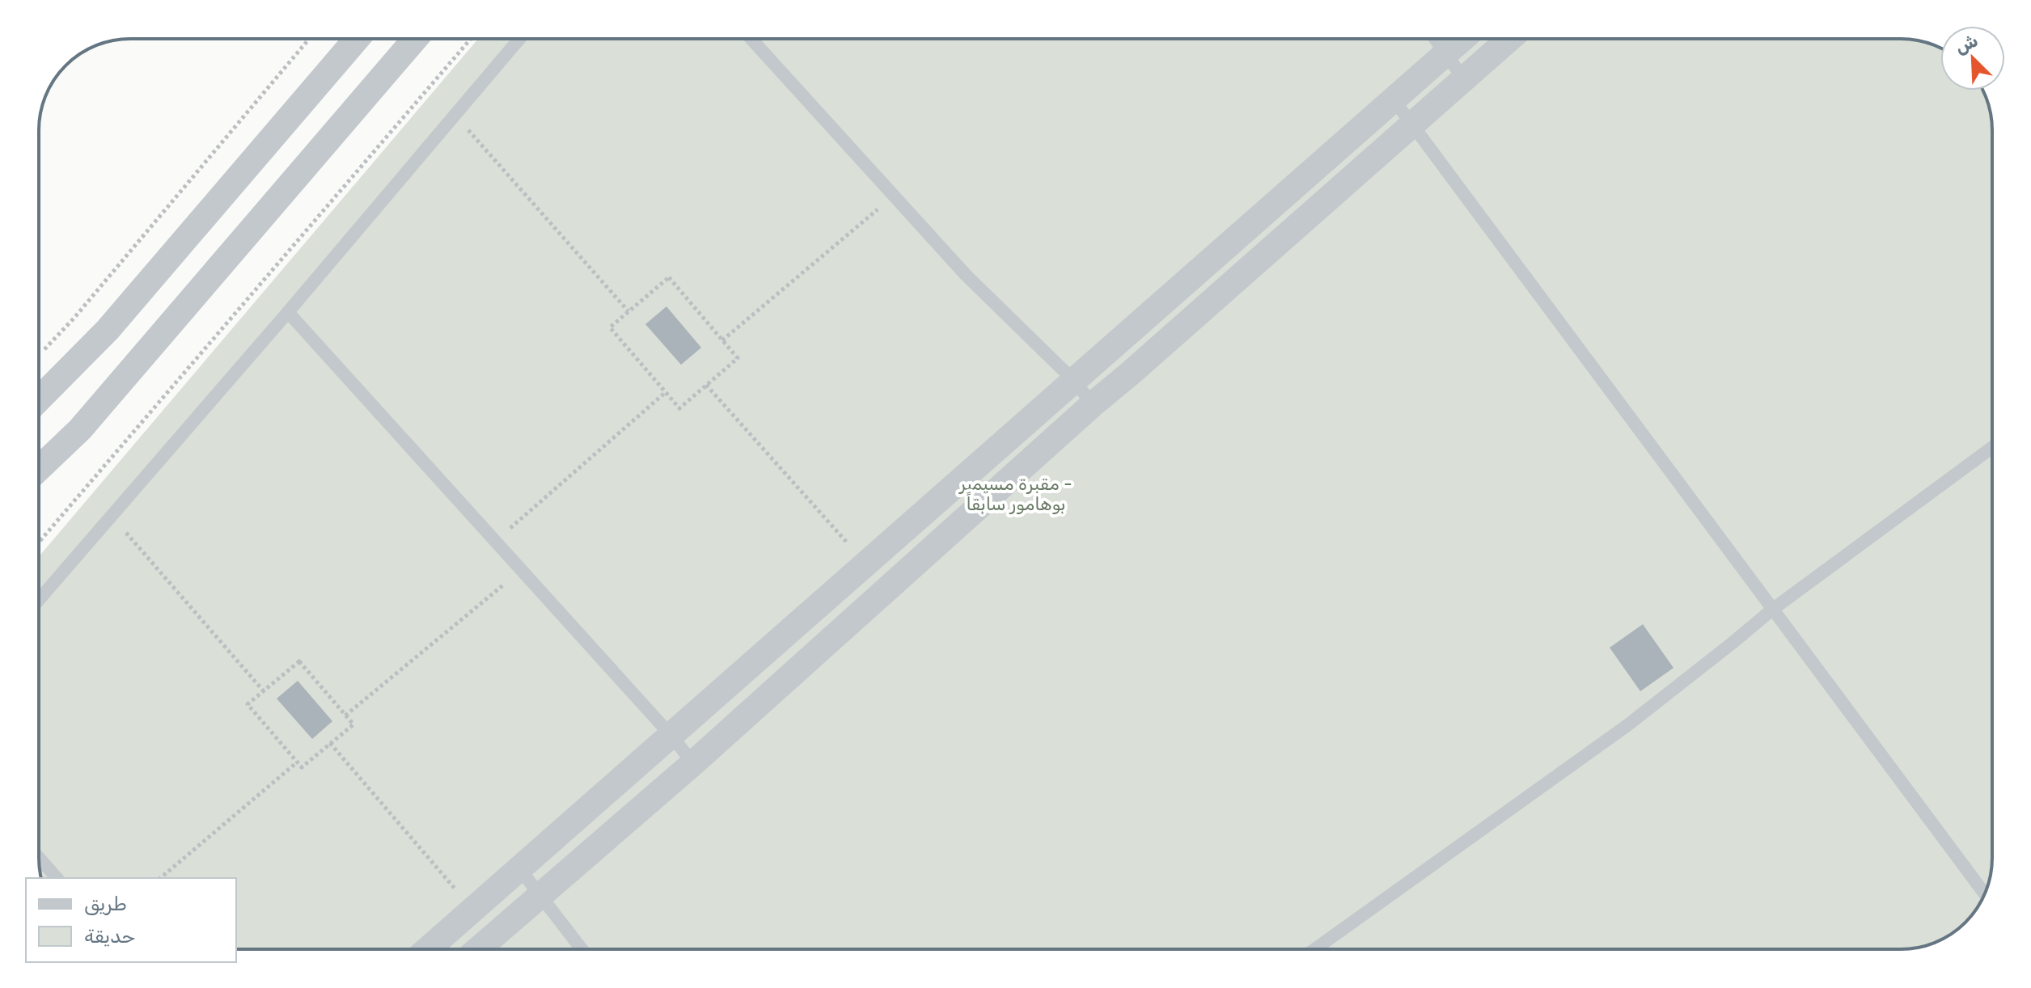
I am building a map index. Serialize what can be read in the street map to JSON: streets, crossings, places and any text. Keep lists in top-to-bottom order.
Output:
{
  "parks": ["مقبرة مسيمير - بوهامور سابقاً"],
  "legend": ["طريق", "حديقة"],
  "north": "top left"
}
